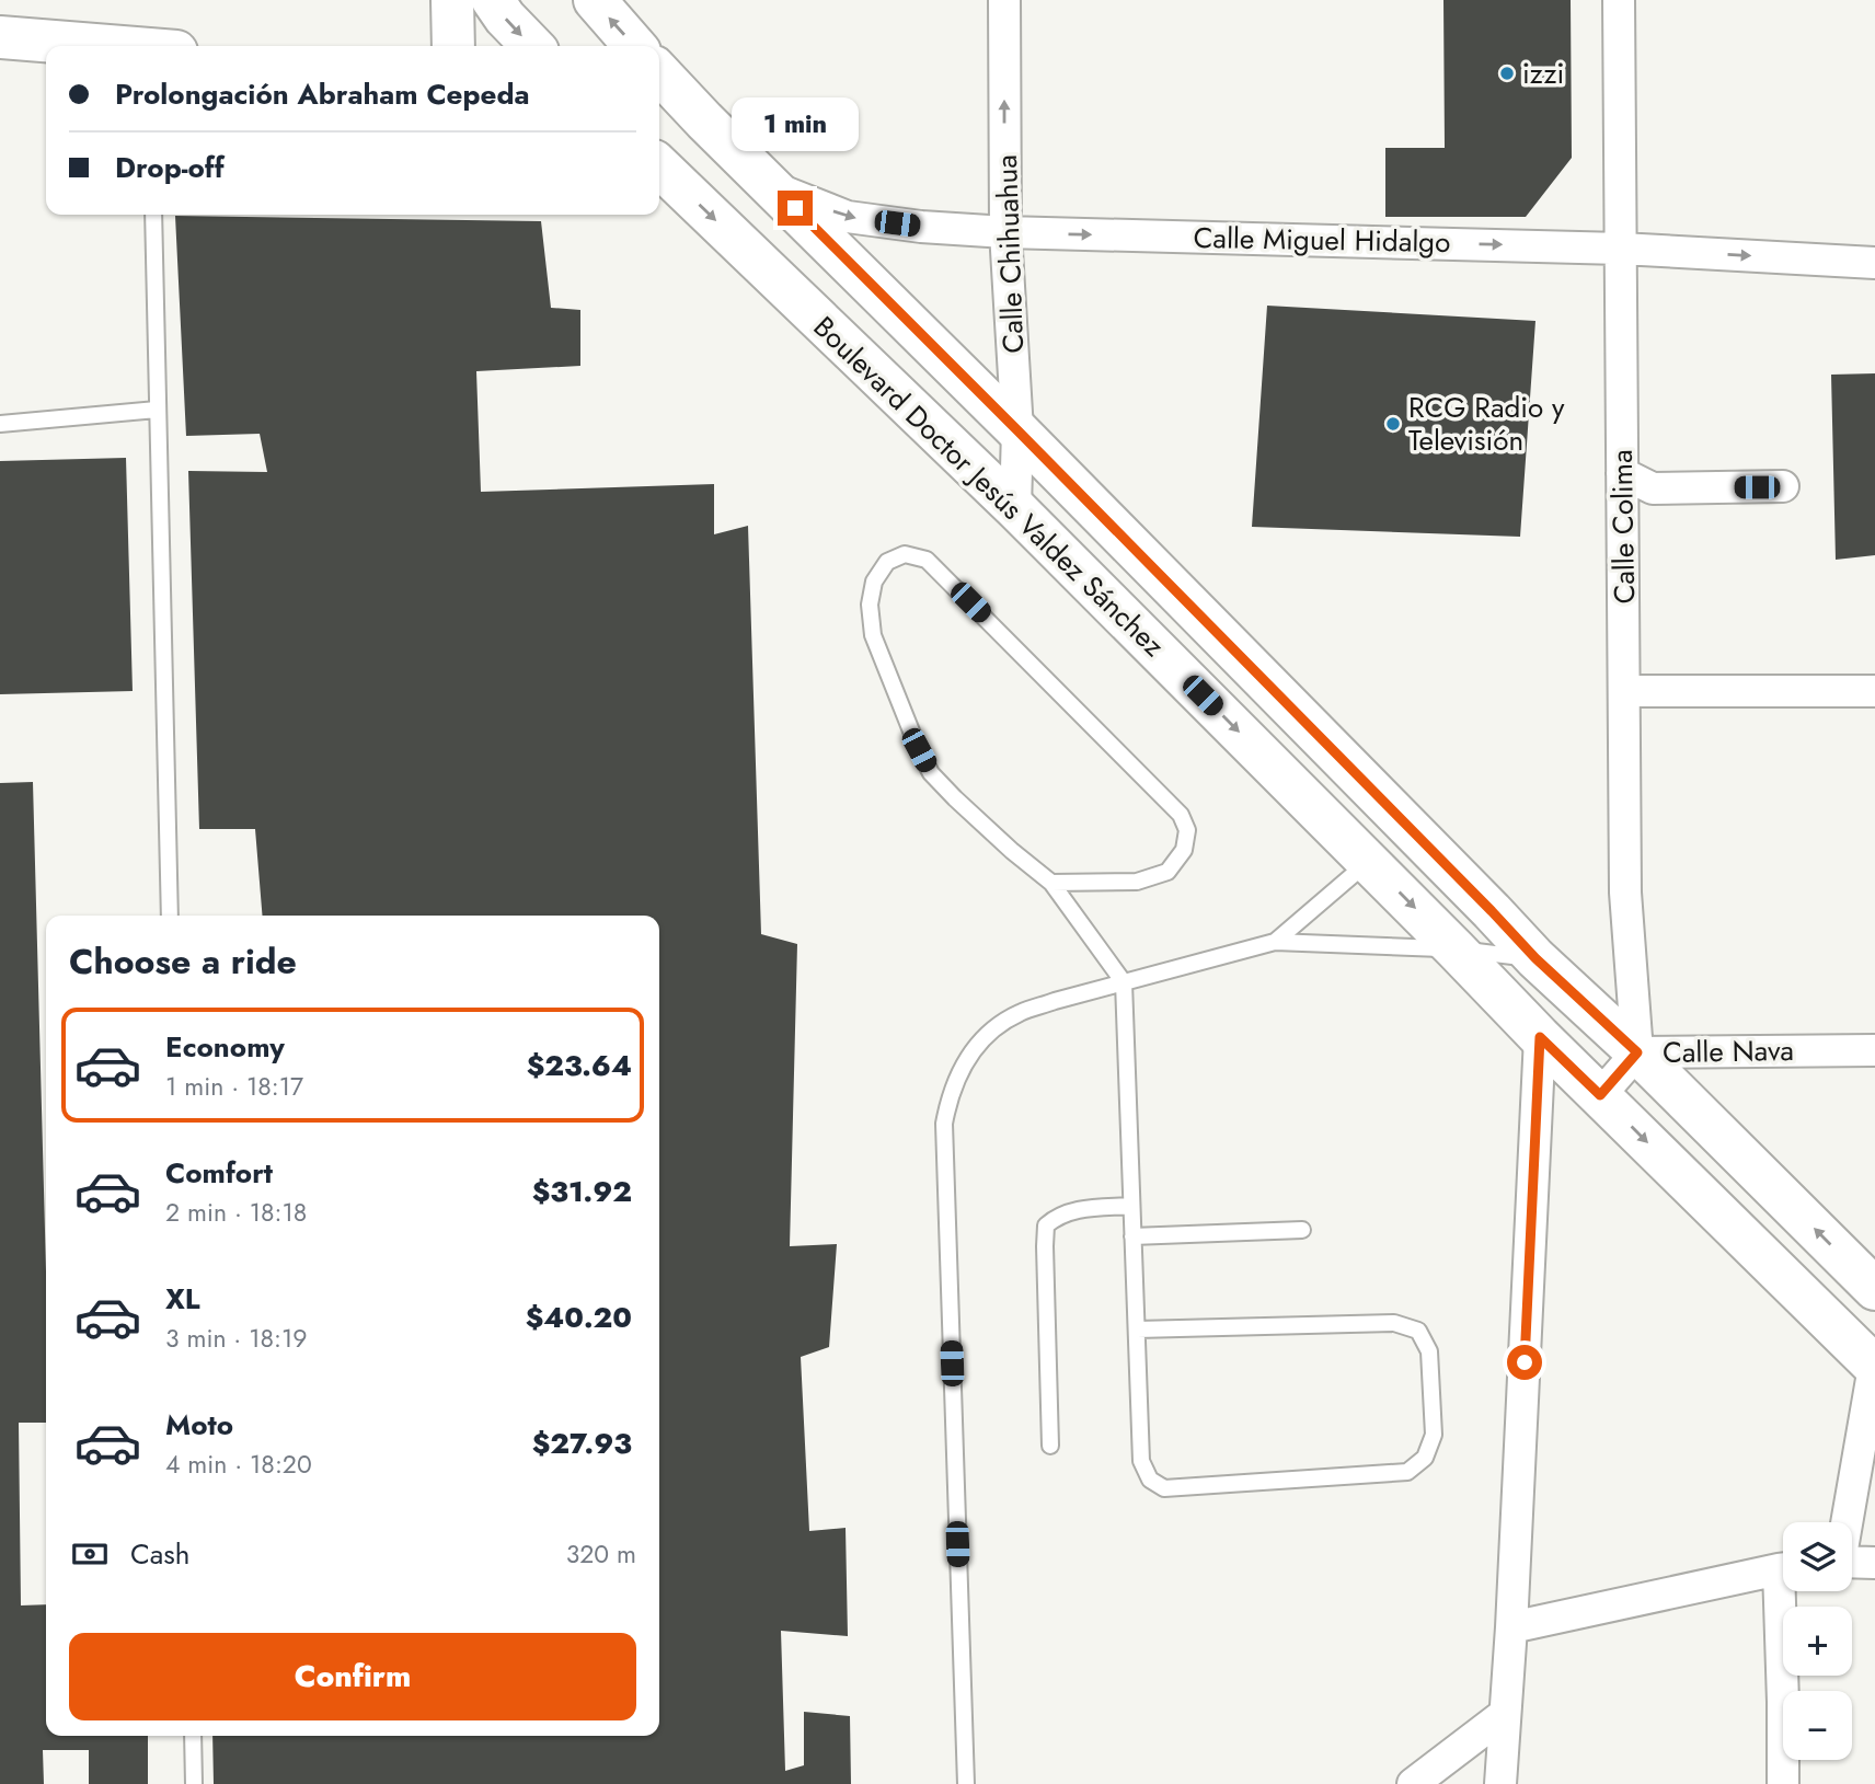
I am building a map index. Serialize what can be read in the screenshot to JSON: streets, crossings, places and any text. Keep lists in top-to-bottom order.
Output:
{
  "streets": {
    "main road": ["Boulevard Doctor Jesús Valdez Sánchez"],
    "street": [
      "Calle Miguel Hidalgo",
      "Calle Chihuahua",
      "Calle Colima",
      "Calle Nava"
    ]
  },
  "crossings": [
    ["Calle Miguel Hidalgo", "Calle Chihuahua"],
    ["Calle Miguel Hidalgo", "Boulevard Doctor Jesús Valdez Sánchez"],
    ["Calle Miguel Hidalgo", "Calle Colima"],
    ["Calle Chihuahua", "Boulevard Doctor Jesús Valdez Sánchez"],
    ["Boulevard Doctor Jesús Valdez Sánchez", "Calle Colima"],
    ["Boulevard Doctor Jesús Valdez Sánchez", "Calle Nava"],
    ["Calle Colima", "Calle Nava"]
  ],
  "one_way": ["Calle Miguel Hidalgo", "Calle Chihuahua"],
  "places": ["izzi", "RCG Radio y Televisión"],
  "page": {
    "banner": ["Prolongación Abraham Cepeda", "Drop-off"],
    "bubble": "1 min",
    "heading": "Choose a ride",
    "list": [
      {
        "name": "Economy",
        "note": "1 min · 18:17",
        "value": "$23.64"
      },
      {
        "name": "Comfort",
        "note": "2 min · 18:18",
        "value": "$31.92"
      },
      {
        "name": "XL",
        "note": "3 min · 18:19",
        "value": "$40.20"
      },
      {
        "name": "Moto",
        "note": "4 min · 18:20",
        "value": "$27.93"
      }
    ],
    "pay": ["Cash", "320 m"],
    "map_buttons": ["+", "−"],
    "buttons": "Confirm"
  }
}
